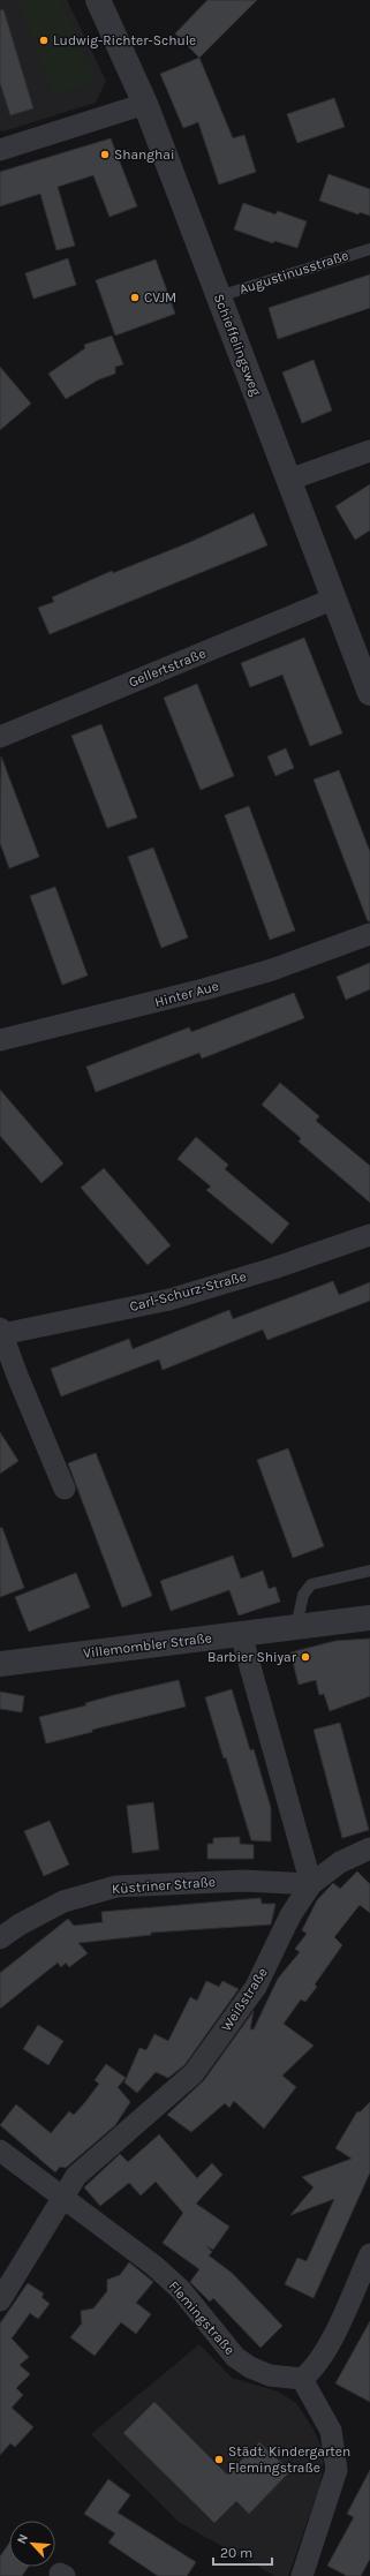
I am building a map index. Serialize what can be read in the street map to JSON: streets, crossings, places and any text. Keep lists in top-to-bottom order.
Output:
{
  "streets": {
    "street": [
      "Schieffelingsweg",
      "Gellertstraße",
      "Hinter Aue",
      "Carl-Schurz-Straße",
      "Villemombler Straße",
      "Küstriner Straße",
      "Weißstraße",
      "Flemingstraße"
    ],
    "lane": ["Augustinusstraße"]
  },
  "crossings": [
    ["Augustinusstraße", "Schieffelingsweg"],
    ["Schieffelingsweg", "Gellertstraße"],
    ["Küstriner Straße", "Weißstraße"],
    ["Weißstraße", "Flemingstraße"]
  ],
  "places": [
    "Ludwig-Richter-Schule",
    "Shanghai",
    "CVJM",
    "Barbier Shiyar",
    "Städt. Kindergarten Flemingstraße"
  ],
  "scale_bar": "20 m",
  "north": "top left"
}
